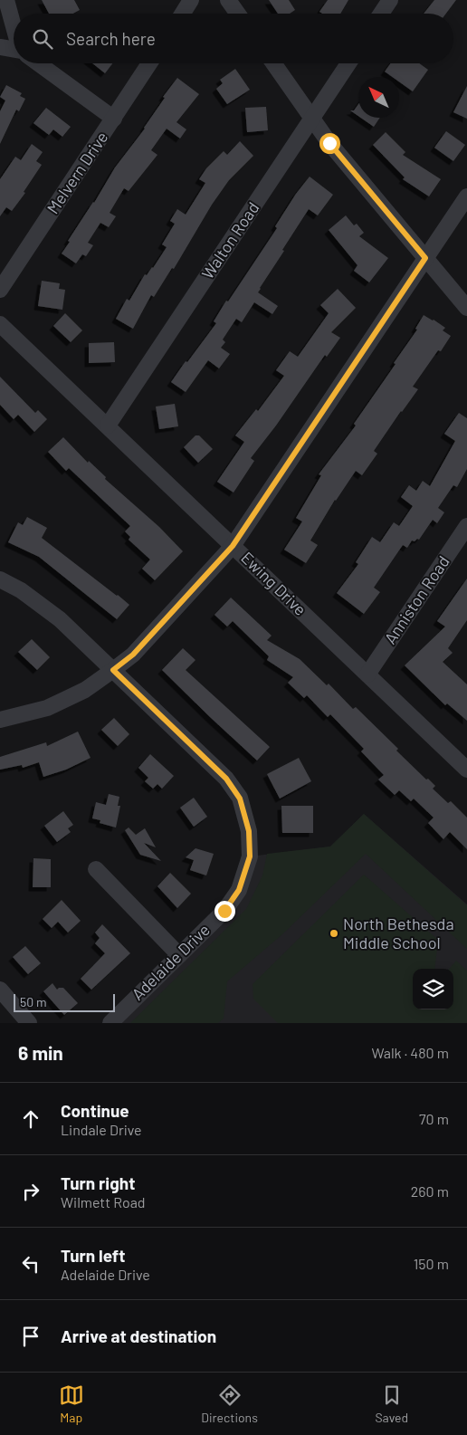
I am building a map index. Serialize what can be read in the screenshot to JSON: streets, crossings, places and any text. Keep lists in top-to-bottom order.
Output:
{
  "streets": {
    "street": [
      "Melvern Drive",
      "Walton Road",
      "Ewing Drive",
      "Anniston Road",
      "Adelaide Drive"
    ]
  },
  "crossings": [
    ["Walton Road", "Ewing Drive"],
    ["Ewing Drive", "Anniston Road"]
  ],
  "places": ["North Bethesda Middle School"],
  "scale_bar": "50 m",
  "north": "top left",
  "page": {
    "search": "Search here",
    "scale": "50 m",
    "heading": ["6 min", "Walk · 480 m"],
    "list": [
      ["Continue", "Lindale Drive", "70 m"],
      ["Turn right", "Wilmett Road", "260 m"],
      ["Turn left", "Adelaide Drive", "150 m"],
      "Arrive at destination"
    ],
    "nav": ["Map", "Directions", "Saved"]
  }
}
